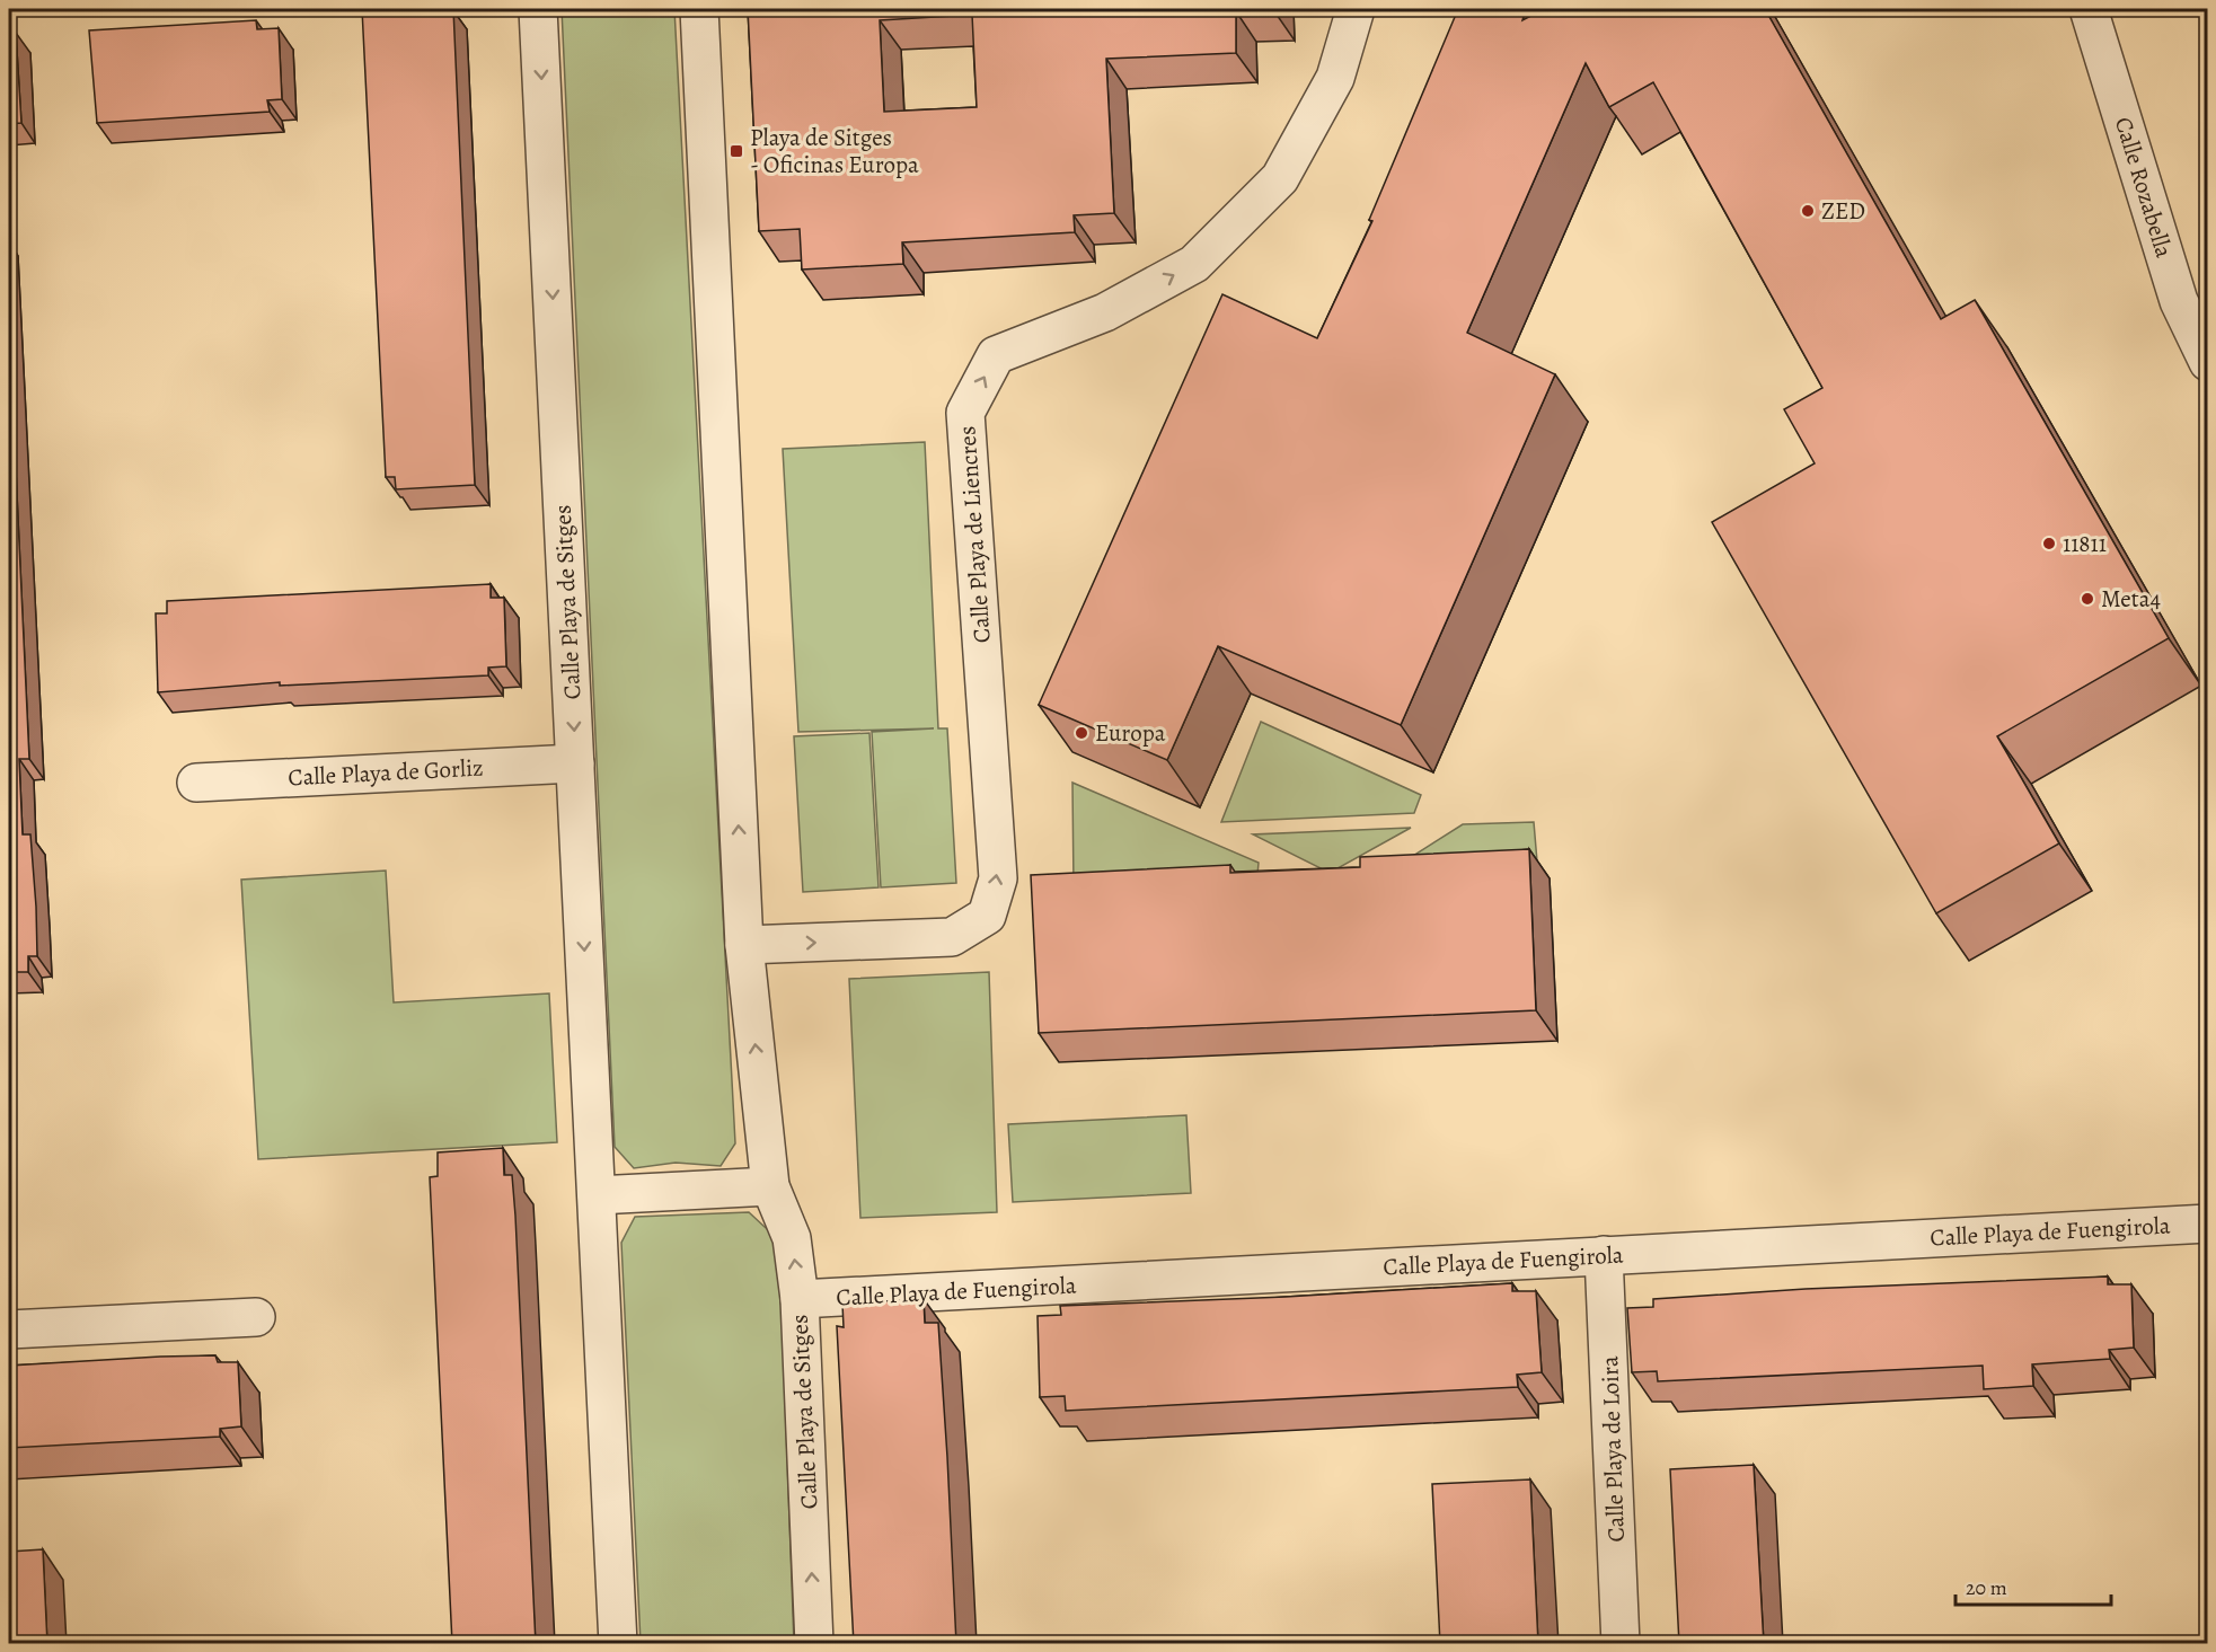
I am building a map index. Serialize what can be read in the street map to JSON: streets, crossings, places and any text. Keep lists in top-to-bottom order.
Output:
{
  "streets": {
    "street": [
      "Calle Rozabella",
      "Calle Playa de Liencres",
      "Calle Playa de Sitges",
      "Calle Playa de Gorliz",
      "Calle Playa de Fuengirola",
      "Calle Playa de Loira"
    ]
  },
  "crossings": [
    ["Calle Playa de Liencres", "Calle Playa de Sitges"],
    ["Calle Playa de Sitges", "Calle Playa de Gorliz"],
    ["Calle Playa de Sitges", "Calle Playa de Fuengirola"],
    ["Calle Playa de Fuengirola", "Calle Playa de Loira"]
  ],
  "one_way": ["Calle Playa de Liencres"],
  "places": {
    "transit": ["Playa de Sitges - Oficinas Europa"],
    "other": [
      "ZED",
      "11811",
      "Meta4",
      "Europa"
    ]
  },
  "scale_bar": "20 m"
}
